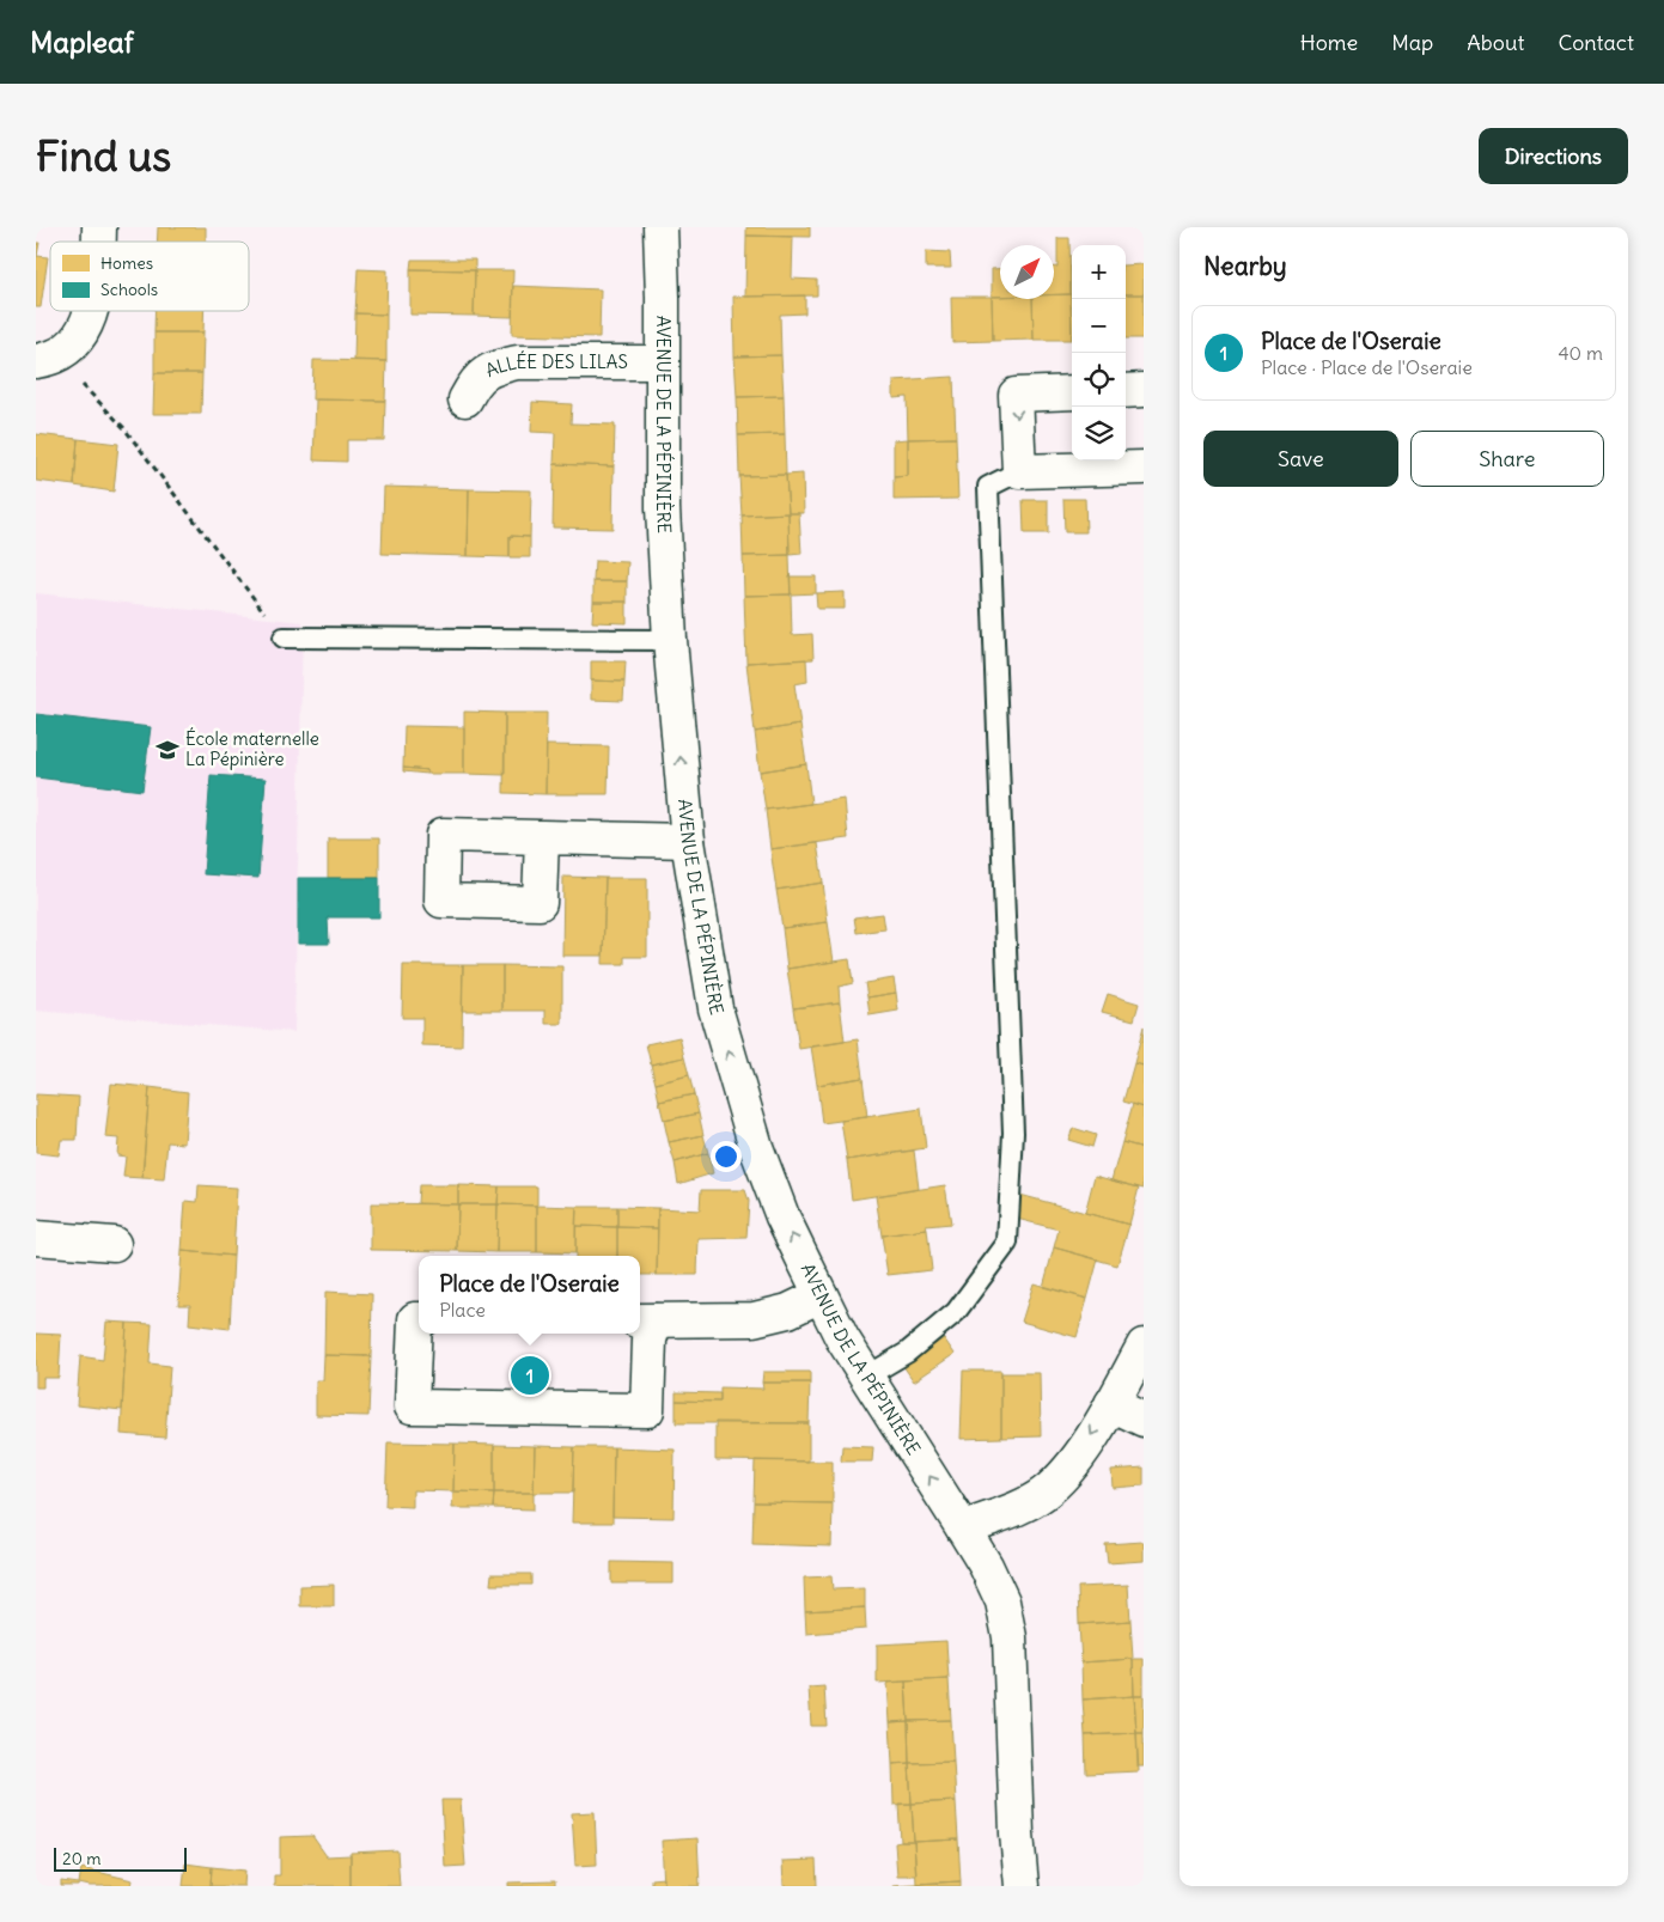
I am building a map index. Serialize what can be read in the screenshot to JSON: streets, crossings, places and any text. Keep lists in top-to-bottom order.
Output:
{
  "streets": {
    "street": ["ALLÉE DES LILAS", "AVENUE DE LA PÉPINIÈRE"]
  },
  "crossings": [
    ["ALLÉE DES LILAS", "AVENUE DE LA PÉPINIÈRE"]
  ],
  "one_way": ["AVENUE DE LA PÉPINIÈRE"],
  "places": {
    "school or university": ["École maternelle La Pépinière"]
  },
  "legend": ["Homes", "Schools"],
  "scale_bar": "20 m",
  "north": "top right",
  "page": {
    "header": "Mapleaf",
    "nav": [
      "Home",
      "Map",
      "About",
      "Contact"
    ],
    "buttons": [
      "Directions",
      ["Save", "Share"]
    ],
    "title": "Find us",
    "heading": "Nearby",
    "map_buttons": ["+", "−"],
    "list": [
      {
        "mark": "1",
        "name": "Place de l'Oseraie",
        "note": "Place · Place de l'Oseraie",
        "value": "40 m"
      }
    ],
    "popup": ["Place de l'Oseraie", "Place"],
    "pins": "1",
    "scale": "20 m"
  }
}
